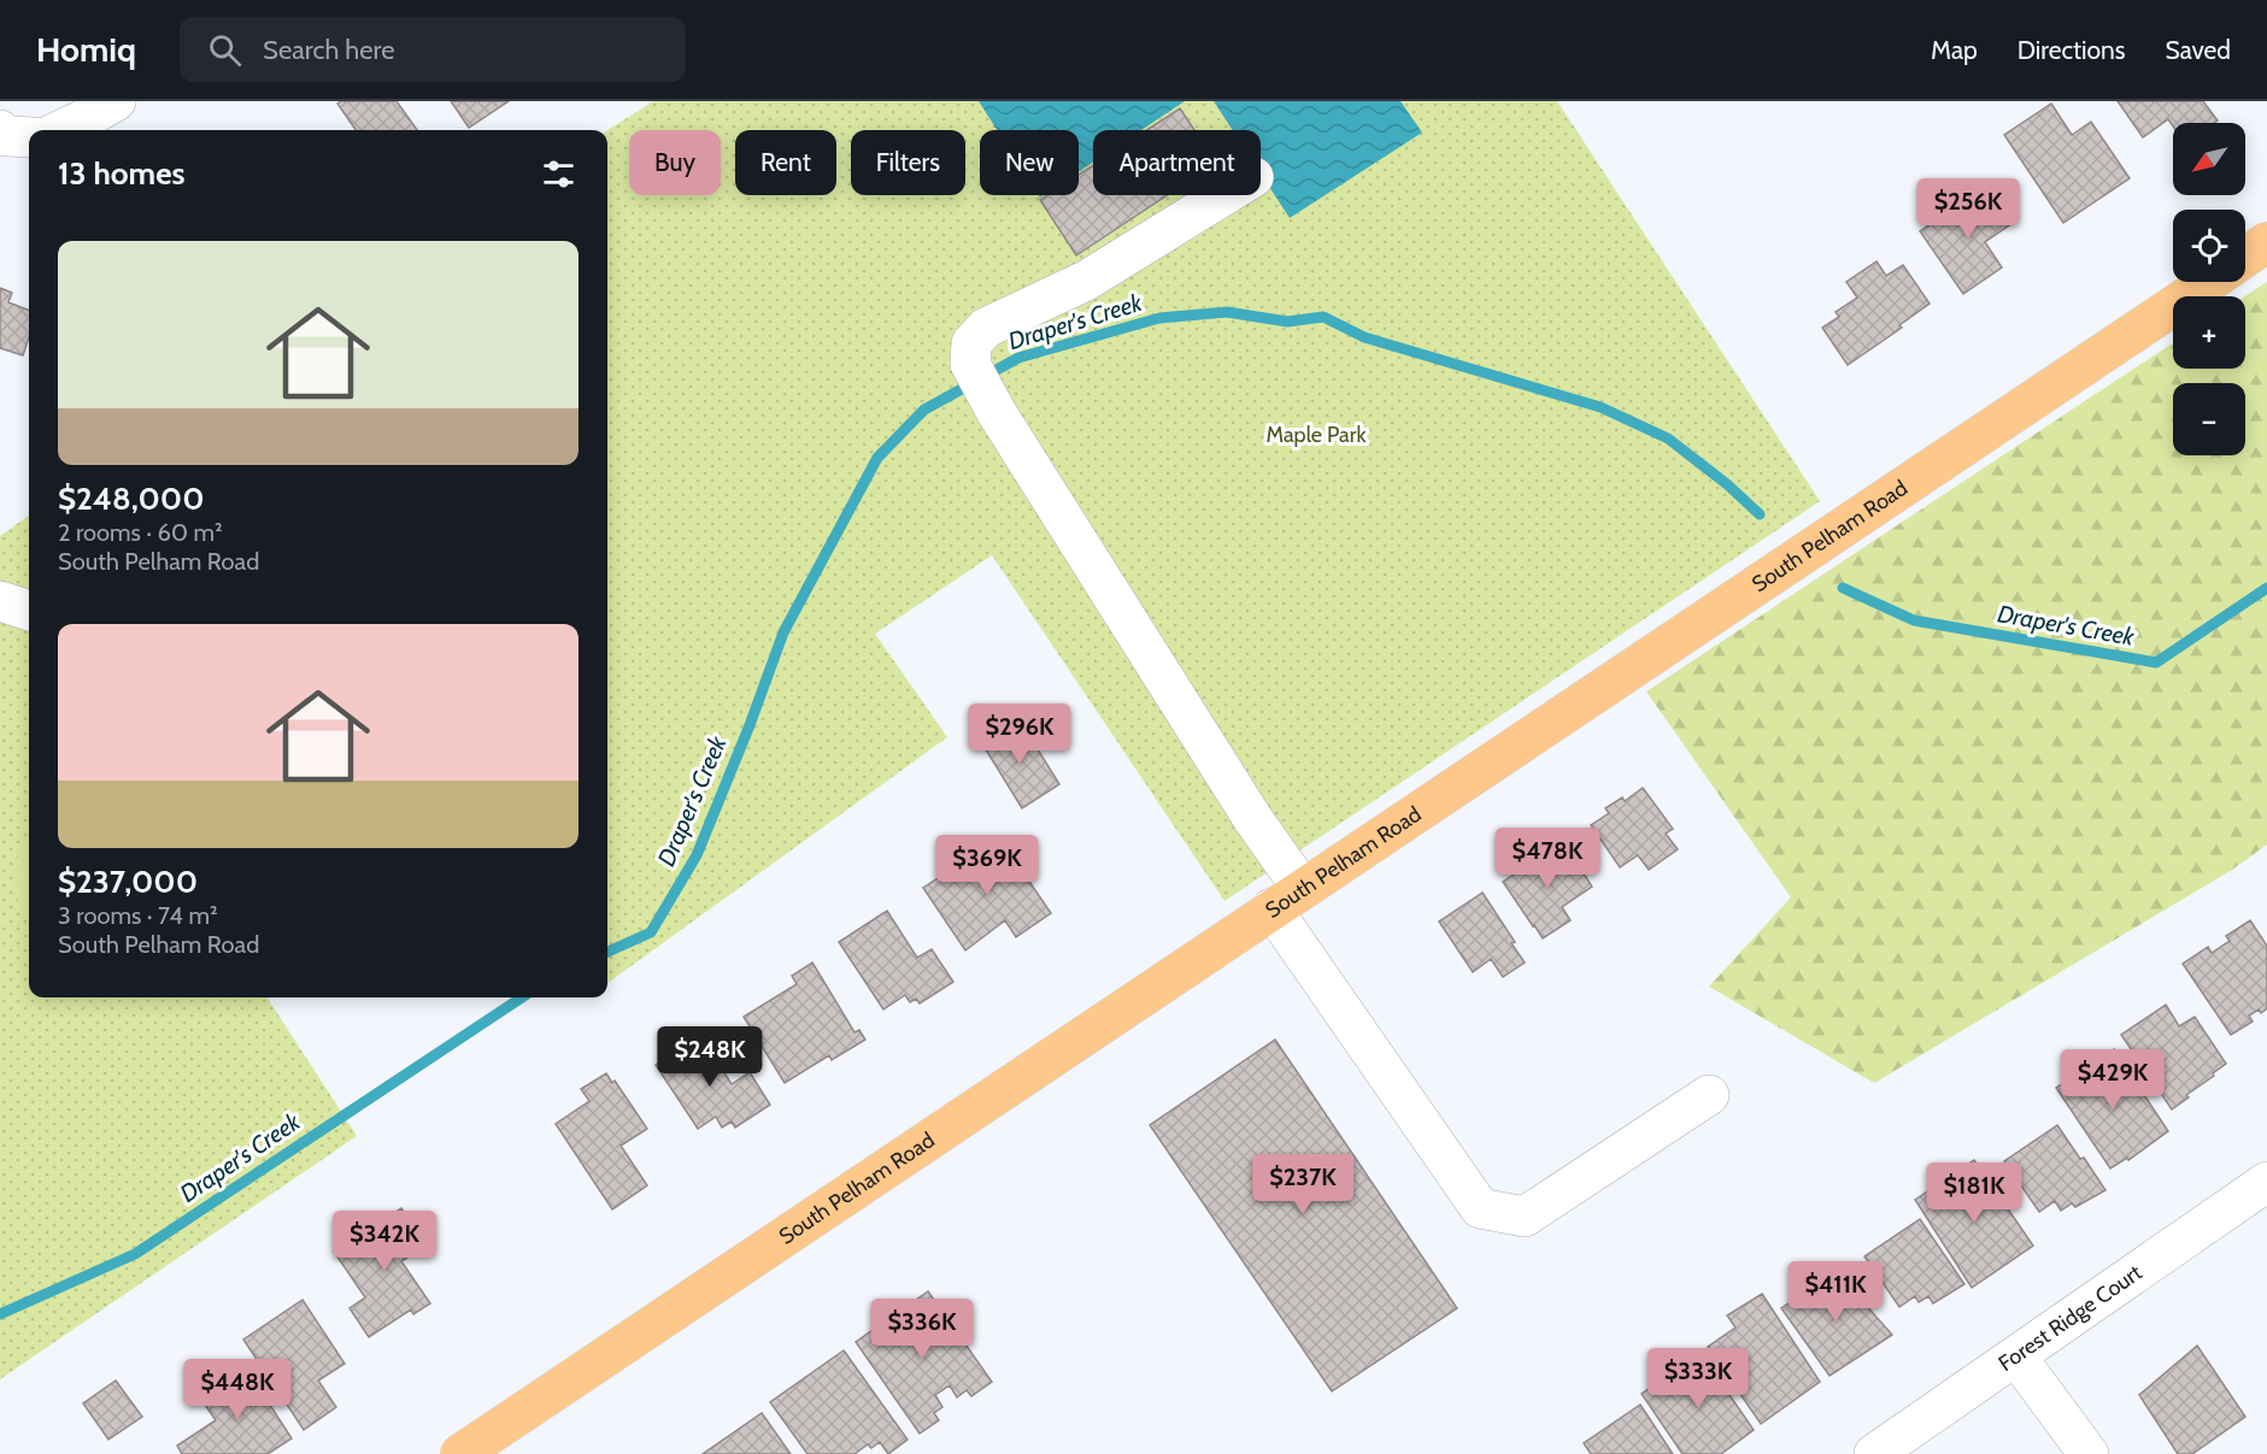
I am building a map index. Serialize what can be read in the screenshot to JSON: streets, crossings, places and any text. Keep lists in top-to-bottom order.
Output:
{
  "streets": {
    "main road": ["South Pelham Road"],
    "street": ["Forest Ridge Court"]
  },
  "water": ["Draper's Creek"],
  "parks": ["Maple Park"],
  "north": "bottom left",
  "page": {
    "header": "Homiq",
    "search": "Search here",
    "nav": ["Map", "Directions", "Saved"],
    "map_buttons": ["+", "−"],
    "chip": [
      "Buy",
      "Rent",
      "Filters",
      "New",
      "Apartment"
    ],
    "heading": "13 homes",
    "price": [
      "$256K",
      "$296K",
      "$478K",
      "$369K",
      "$248K",
      "$429K",
      "$237K",
      "$181K",
      "$342K",
      "$411K",
      "$336K",
      "$333K",
      "$448K"
    ],
    "list": [
      {
        "name": "$248,000",
        "note": "2 rooms · 60 m² · South Pelham Road"
      },
      {
        "name": "$237,000",
        "note": "3 rooms · 74 m² · South Pelham Road"
      }
    ]
  }
}
